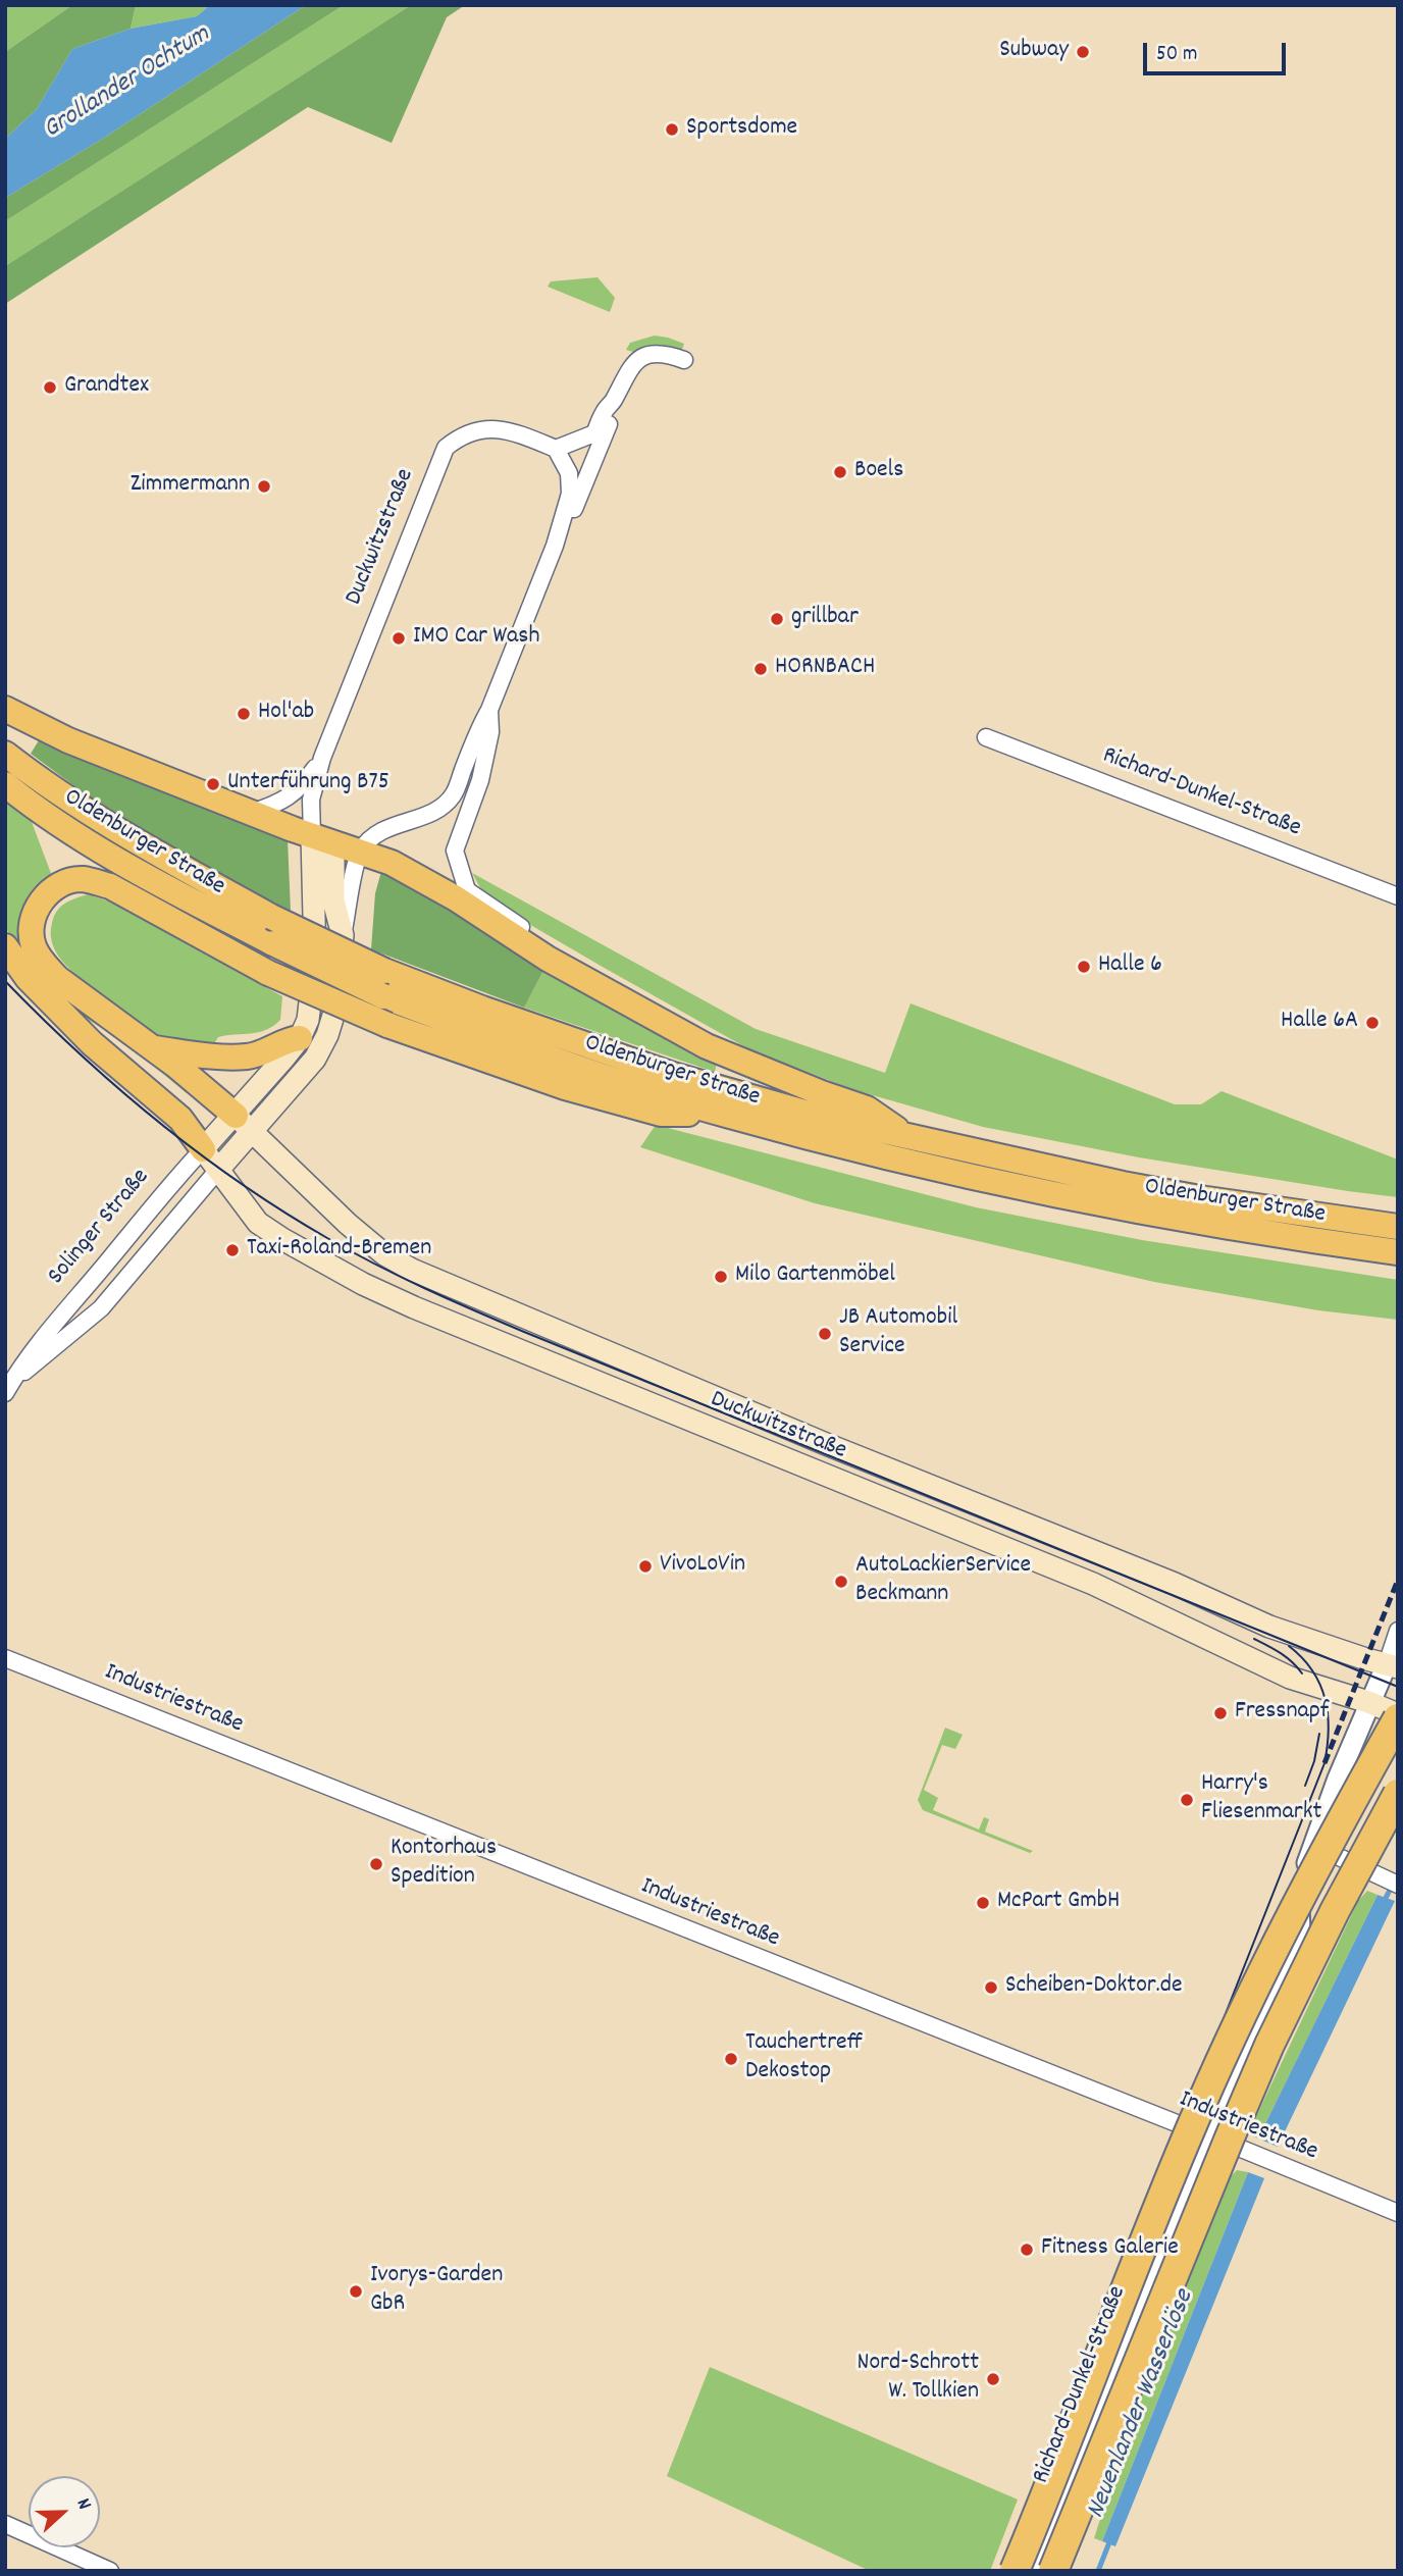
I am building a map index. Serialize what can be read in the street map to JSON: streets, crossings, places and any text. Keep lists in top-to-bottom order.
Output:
{
  "streets": {
    "highway": ["Oldenburger Straße"],
    "main road": ["Duckwitzstraße", "Solinger Straße"],
    "street": ["Richard-Dunkel-Straße", "Industriestraße"]
  },
  "crossings": [
    ["Duckwitzstraße", "Richard-Dunkel-Straße"],
    ["Duckwitzstraße", "Solinger Straße"],
    ["Richard-Dunkel-Straße", "Industriestraße"]
  ],
  "water": ["Grollander Ochtum", "Neuenlander Wasserlöse"],
  "places": [
    "Subway",
    "Sportsdome",
    "Grandtex",
    "Boels",
    "Zimmermann",
    "grillbar",
    "IMO Car Wash",
    "HORNBACH",
    "Hol'ab",
    "Unterführung B75",
    "Halle 6",
    "Halle 6A",
    "Taxi-Roland-Bremen",
    "Milo Gartenmöbel",
    "JB Automobil Service",
    "VivoLoVin",
    "AutoLackierService Beckmann",
    "Fressnapf",
    "Harry's Fliesenmarkt",
    "Kontorhaus Spedition",
    "McPart GmbH",
    "Scheiben-Doktor.de",
    "Tauchertreff Dekostop",
    "Fitness Galerie",
    "Ivorys-Garden GbR",
    "Nord-Schrott W. Tollkien"
  ],
  "scale_bar": "50 m",
  "north": "right"
}
